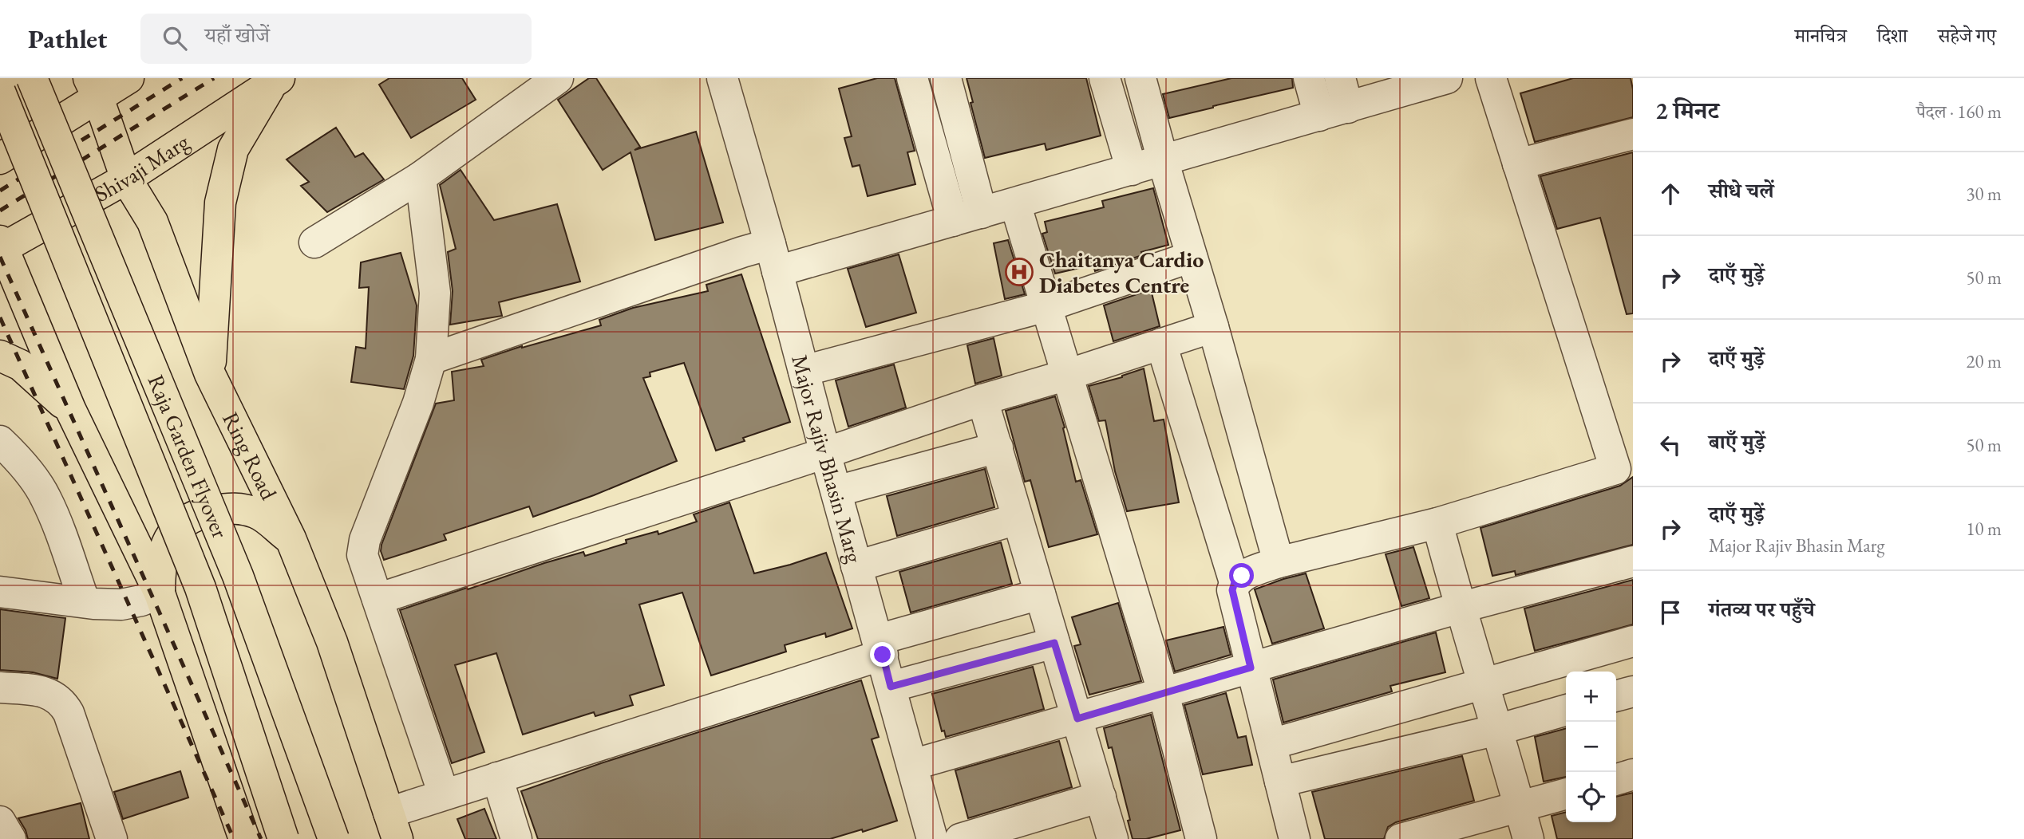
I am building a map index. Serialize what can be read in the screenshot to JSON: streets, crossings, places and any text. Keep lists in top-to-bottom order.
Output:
{
  "streets": {
    "main road": ["Shivaji Marg", "Ring Road", "Raja Garden Flyover"],
    "street": ["Major Rajiv Bhasin Marg"]
  },
  "crossings": [
    ["Shivaji Marg", "Ring Road"]
  ],
  "places": {
    "hospital": ["Chaitanya Cardio Diabetes Centre"]
  },
  "page": {
    "header": "Pathlet",
    "search": "यहाँ खोजें",
    "nav": ["मानचित्र", "दिशा", "सहेजे गए"],
    "heading": ["2 मिनट", "पैदल · 160 m"],
    "list": [
      ["सीधे चलें", "30 m"],
      ["दाएँ मुड़ें", "50 m"],
      ["दाएँ मुड़ें", "20 m"],
      ["बाएँ मुड़ें", "50 m"],
      ["दाएँ मुड़ें", "Major Rajiv Bhasin Marg", "10 m"],
      "गंतव्य पर पहुँचे"
    ],
    "map_buttons": ["+", "−"]
  }
}
